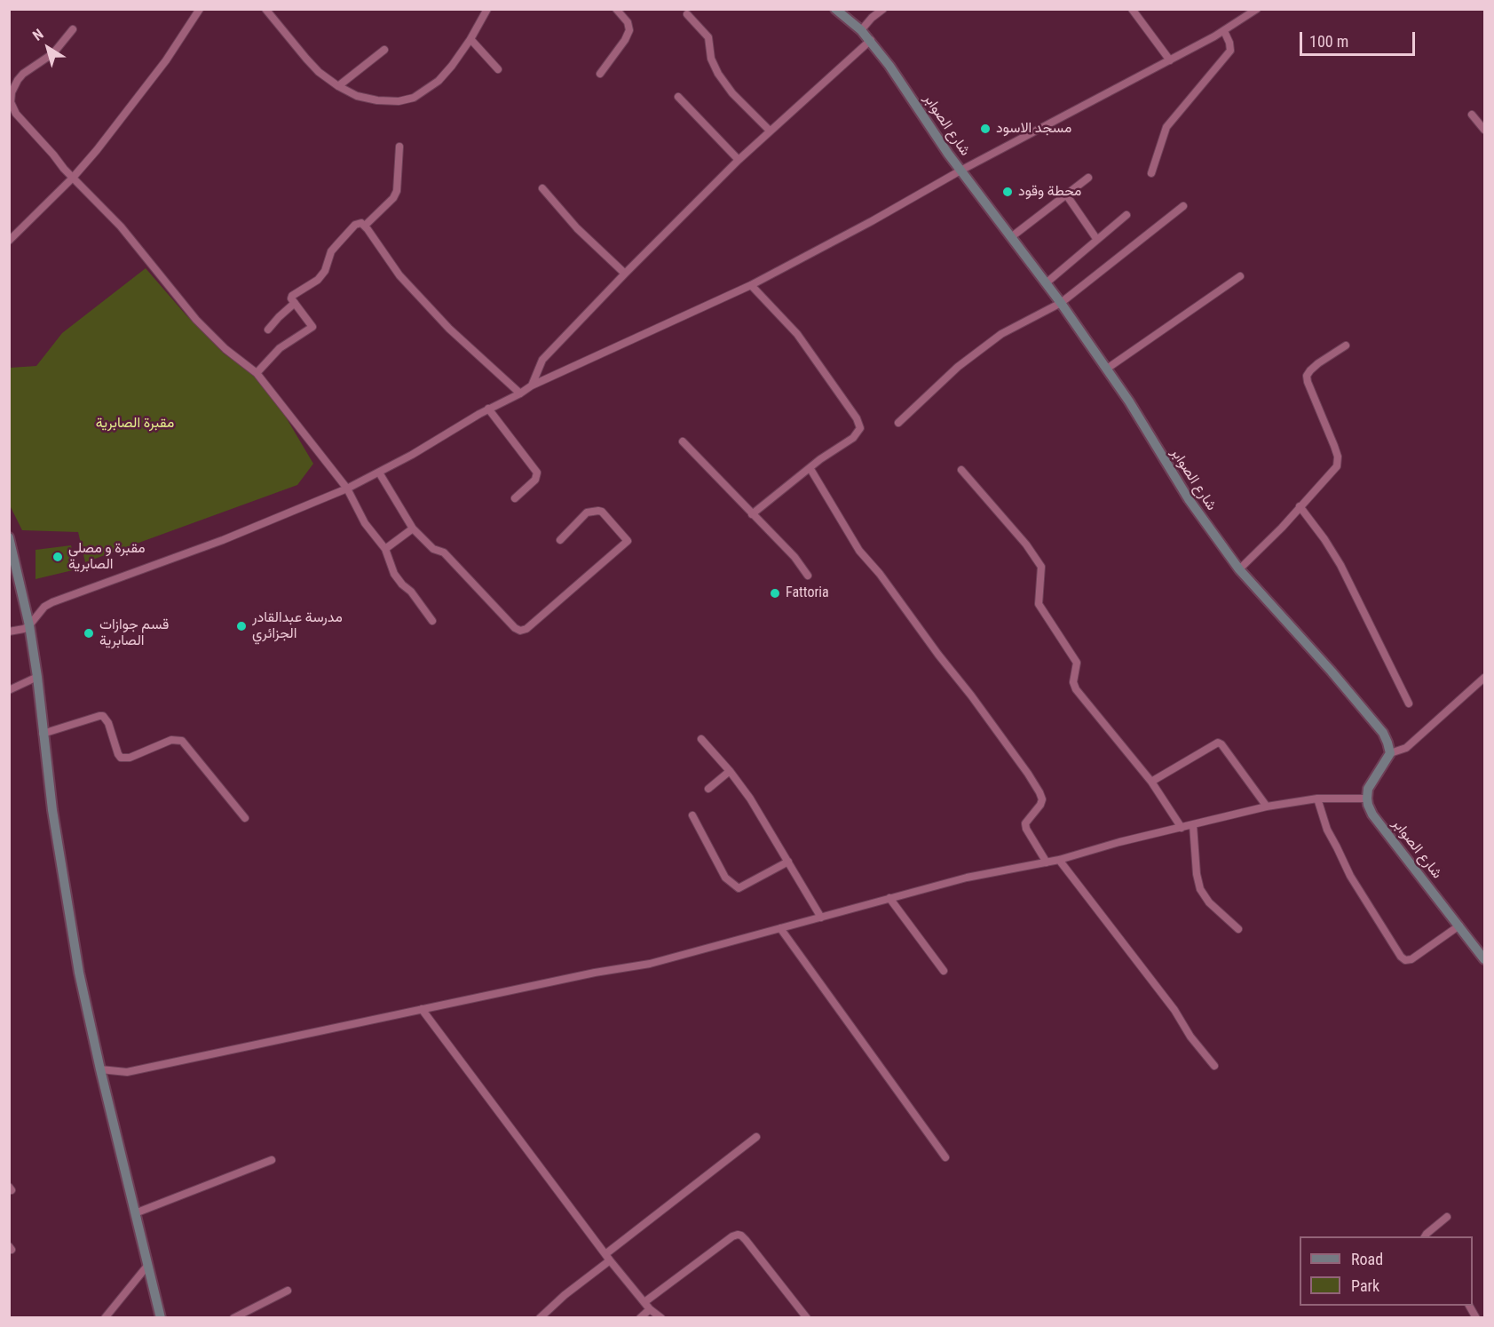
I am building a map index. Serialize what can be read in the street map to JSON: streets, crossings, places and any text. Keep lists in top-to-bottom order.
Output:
{
  "streets": {
    "street": ["شارع الصوابر"]
  },
  "parks": ["مقبرة الصابرية"],
  "places": [
    "مسجد الاسود",
    "محطة وقود",
    "مقبرة و مصلى الصابرية",
    "Fattoria",
    "مدرسة عبدالقادر الجزائري",
    "قسم جوازات الصابرية"
  ],
  "legend": ["Road", "Park"],
  "scale_bar": "100 m",
  "north": "top left"
}
